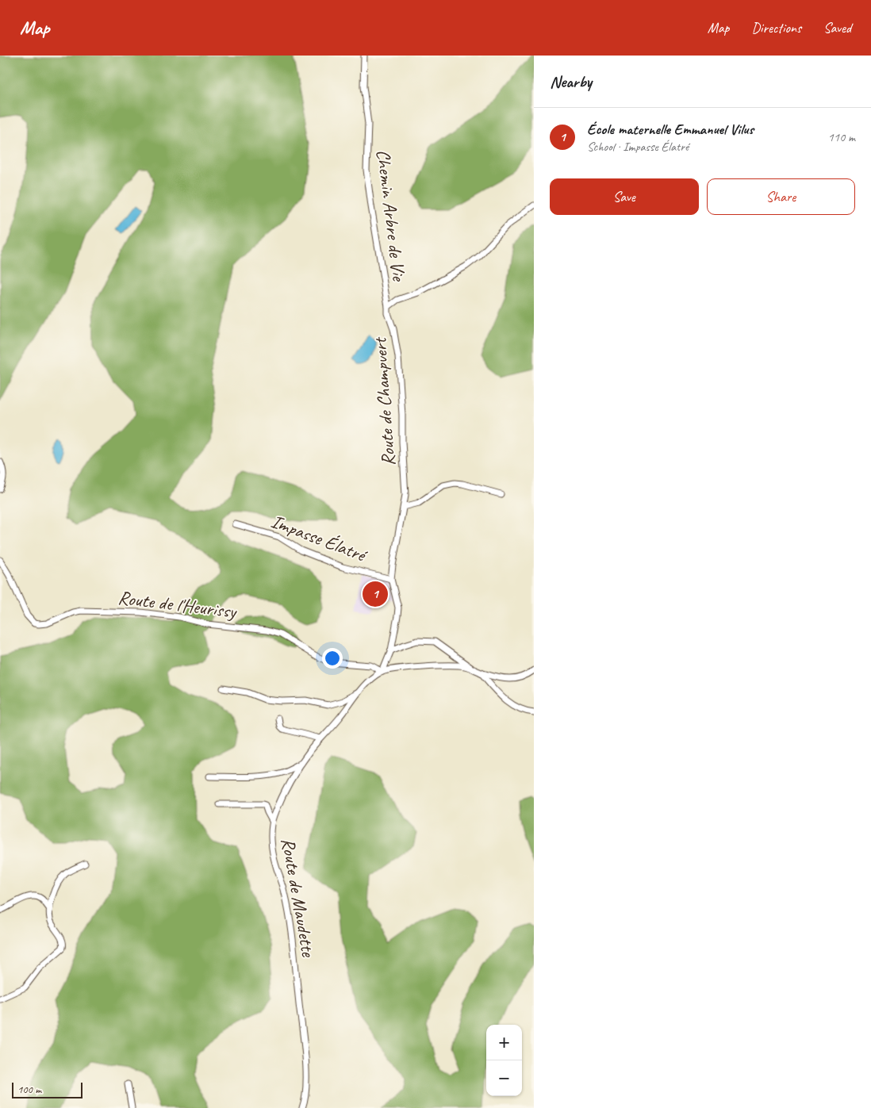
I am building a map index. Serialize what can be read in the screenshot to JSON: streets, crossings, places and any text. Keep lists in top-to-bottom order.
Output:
{
  "streets": {
    "street": [
      "Chemin Arbre de Vie",
      "Route de Champvert",
      "Impasse Élatré",
      "Route de l'Heurissy",
      "Route de Maudette"
    ]
  },
  "crossings": [
    ["Chemin Arbre de Vie", "Route de Champvert"],
    ["Route de Champvert", "Impasse Élatré"],
    ["Route de Champvert", "Route de l'Heurissy"],
    ["Route de Champvert", "Route de Maudette"],
    ["Route de l'Heurissy", "Route de Maudette"]
  ],
  "scale_bar": "100 m",
  "page": {
    "header": "Map",
    "nav": ["Map", "Directions", "Saved"],
    "heading": "Nearby",
    "list": [
      {
        "mark": "1",
        "name": "École maternelle Emmanuel Vilus",
        "note": "School · Impasse Élatré",
        "value": "110 m"
      }
    ],
    "buttons": ["Save", "Share"],
    "pins": "1",
    "map_buttons": ["+", "−"],
    "scale": "100 m"
  }
}
